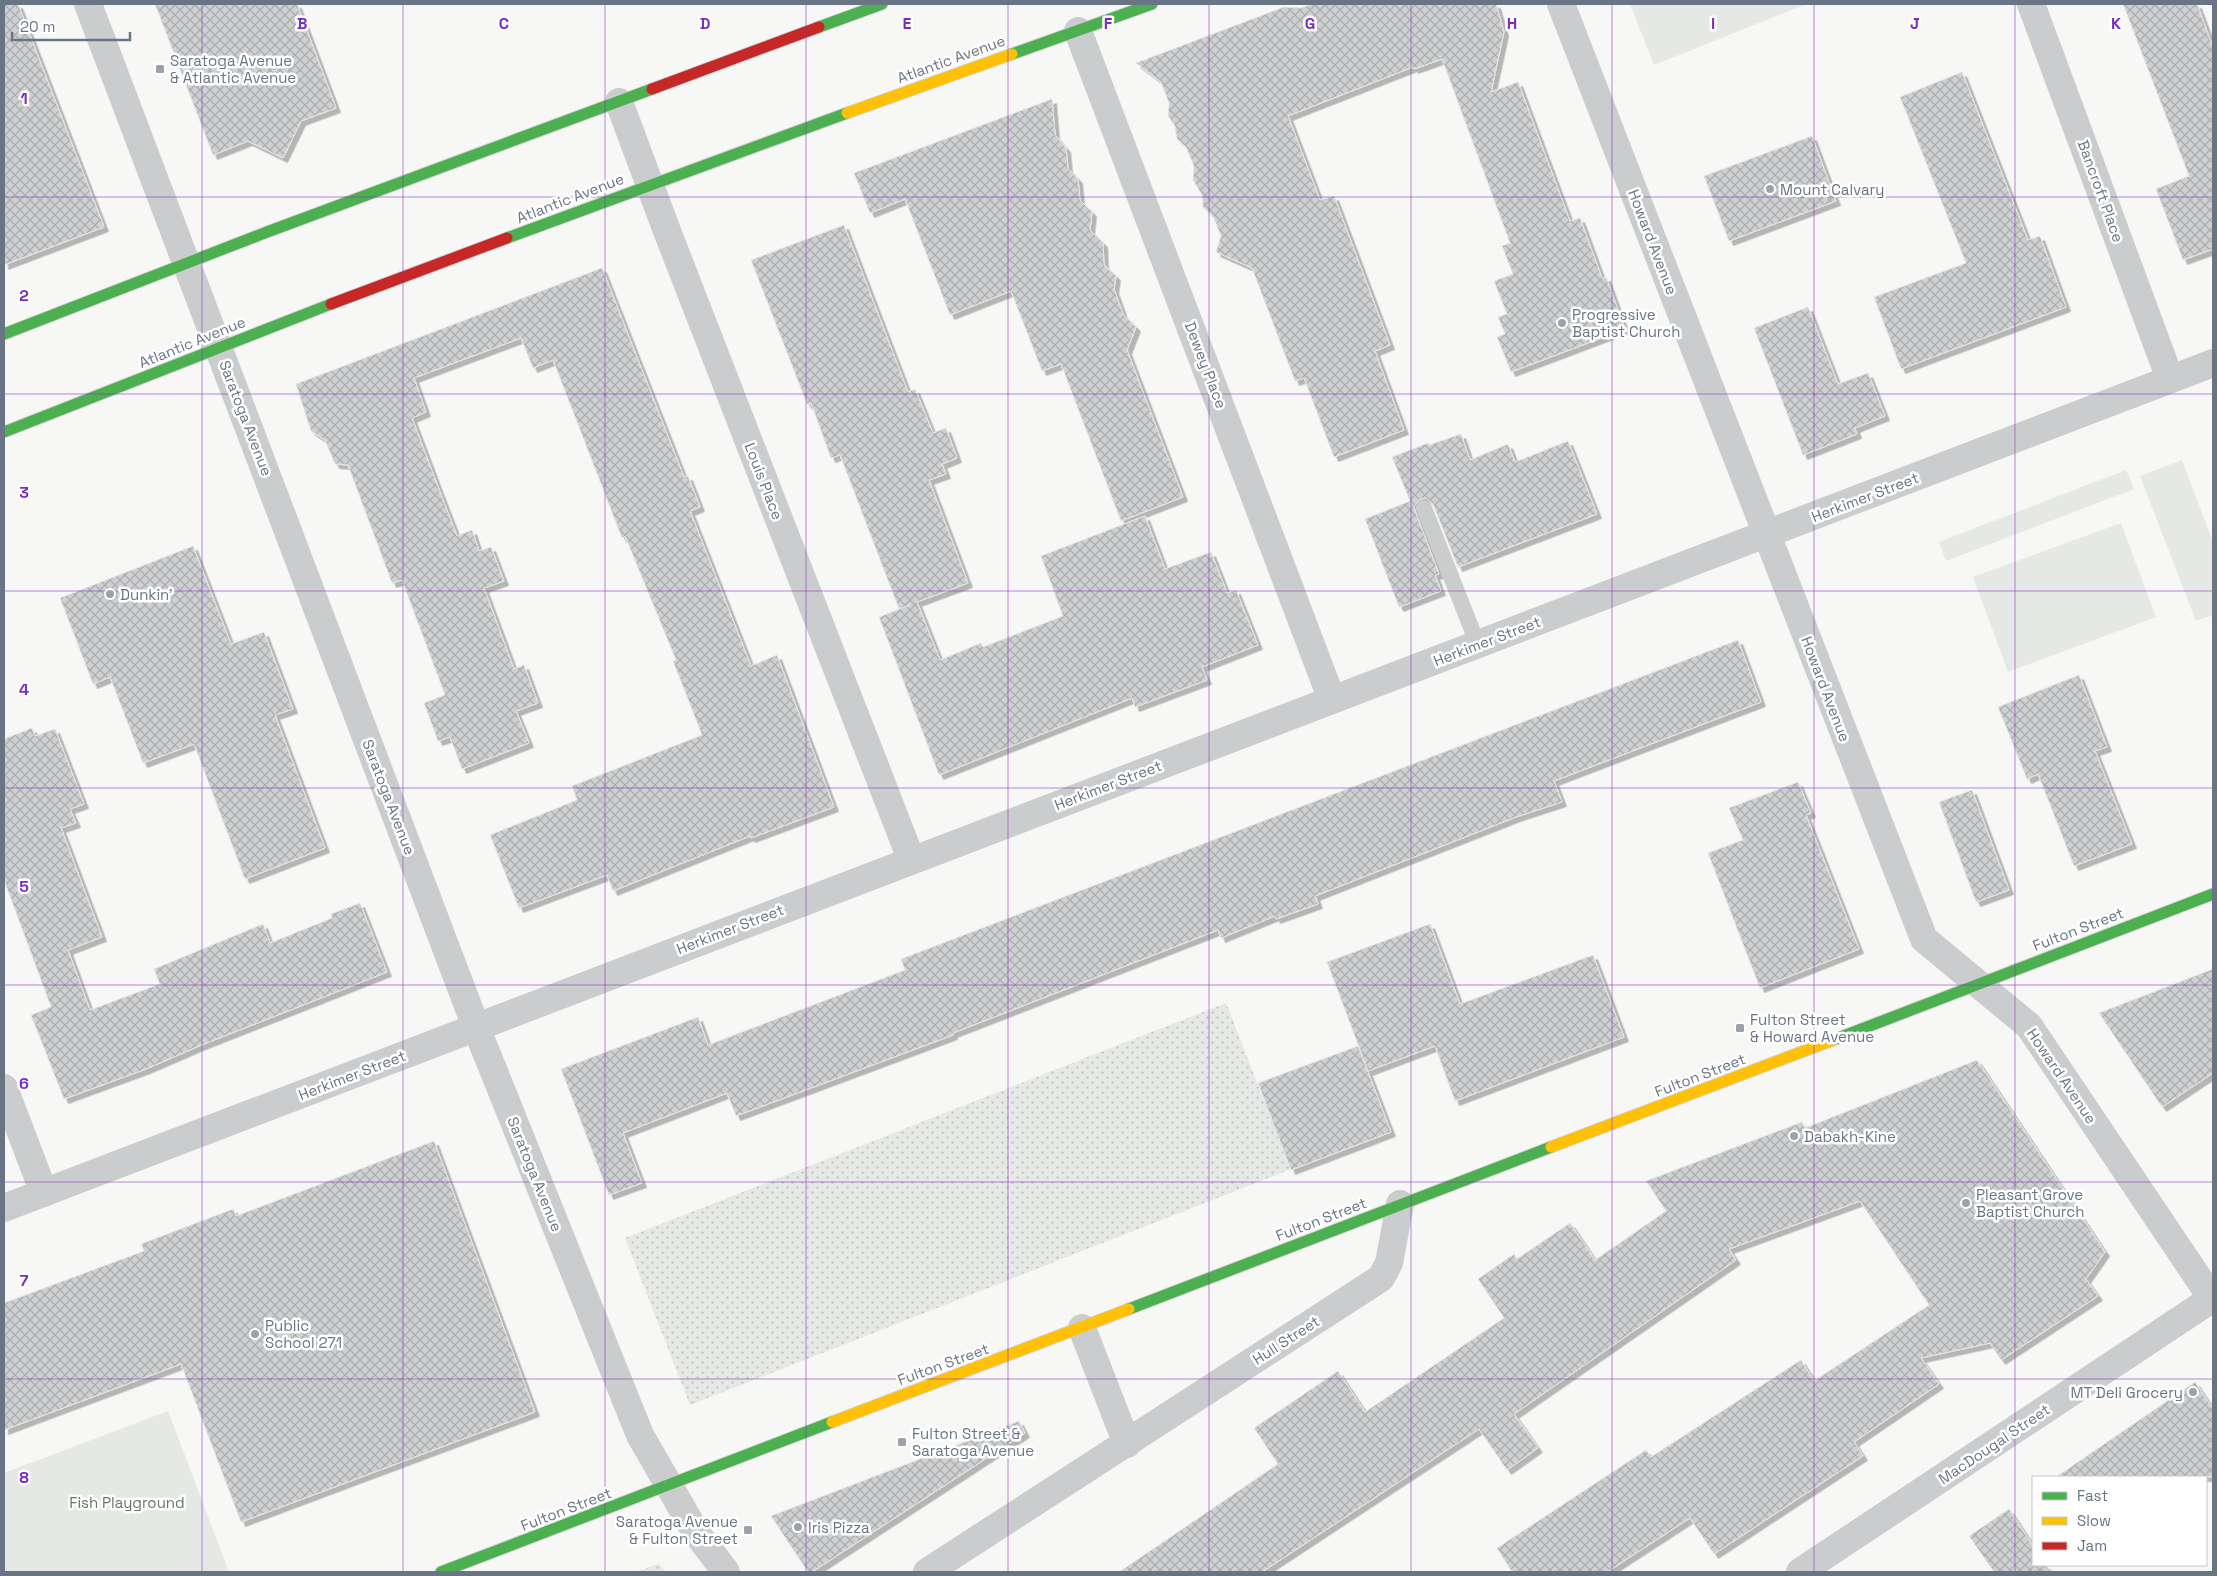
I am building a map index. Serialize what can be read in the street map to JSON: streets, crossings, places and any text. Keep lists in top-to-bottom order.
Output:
{
  "streets": {
    "main road": ["Atlantic Avenue", "Fulton Street"],
    "street": [
      "Bancroft Place",
      "Howard Avenue",
      "Dewey Place",
      "Saratoga Avenue",
      "Louis Place",
      "Herkimer Street",
      "Hull Street",
      "MacDougal Street"
    ]
  },
  "crossings": [
    ["Atlantic Avenue", "Dewey Place"],
    ["Atlantic Avenue", "Saratoga Avenue"],
    ["Atlantic Avenue", "Louis Place"],
    ["Bancroft Place", "Herkimer Street"],
    ["Howard Avenue", "Herkimer Street"],
    ["Howard Avenue", "Fulton Street"],
    ["Howard Avenue", "MacDougal Street"],
    ["Dewey Place", "Herkimer Street"],
    ["Saratoga Avenue", "Herkimer Street"],
    ["Saratoga Avenue", "Fulton Street"],
    ["Louis Place", "Herkimer Street"],
    ["Fulton Street", "Hull Street"]
  ],
  "parks": ["Fish Playground"],
  "places": {
    "transit": [
      "Saratoga Avenue & Atlantic Avenue",
      "Fulton Street & Howard Avenue",
      "Fulton Street & Saratoga Avenue",
      "Saratoga Avenue & Fulton Street"
    ],
    "other": [
      "Mount Calvary",
      "Progressive Baptist Church",
      "Dunkin'",
      "Dabakh-Kine",
      "Pleasant Grove Baptist Church",
      "Public School 271",
      "MT Deli Grocery",
      "Iris Pizza"
    ]
  },
  "legend": ["Fast", "Slow", "Jam"],
  "scale_bar": "20 m",
  "grid": {
    "columns": [
      "B",
      "C",
      "D",
      "E",
      "F",
      "G",
      "H",
      "I",
      "J",
      "K"
    ],
    "rows": [
      "1",
      "2",
      "3",
      "4",
      "5",
      "6",
      "7",
      "8"
    ]
  }
}
